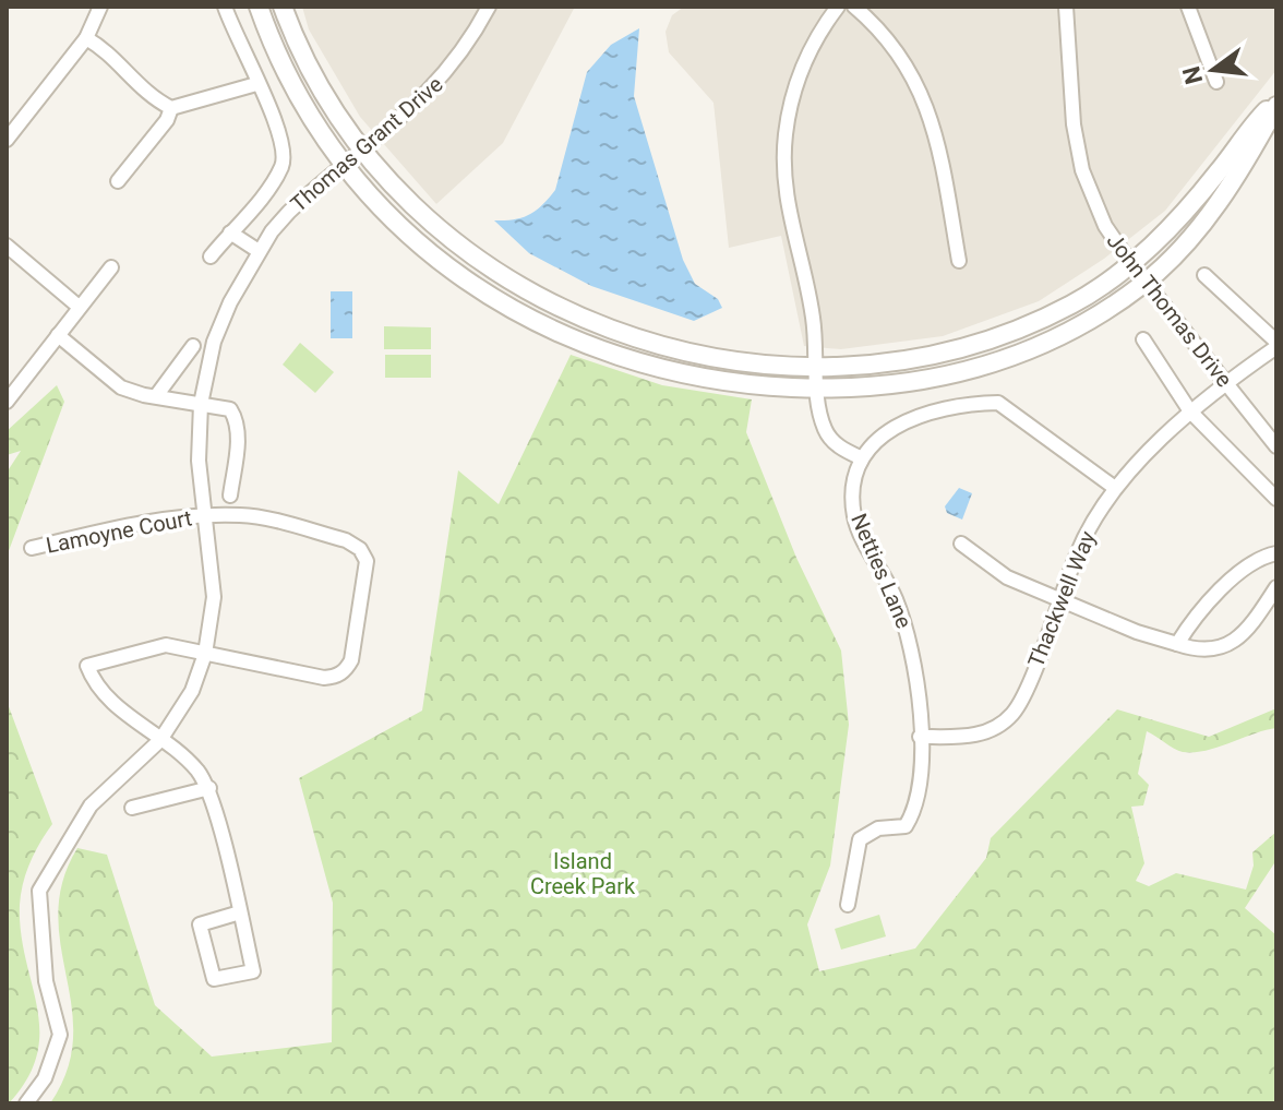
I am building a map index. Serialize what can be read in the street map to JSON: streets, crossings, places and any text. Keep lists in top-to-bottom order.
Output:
{
  "streets": {
    "street": [
      "Thomas Grant Drive",
      "John Thomas Drive",
      "Lamoyne Court",
      "Netties Lane",
      "Thackwell Way"
    ]
  },
  "crossings": [
    ["Thomas Grant Drive", "Lamoyne Court"],
    ["John Thomas Drive", "Thackwell Way"],
    ["Netties Lane", "Thackwell Way"]
  ],
  "parks": ["Island Creek Park"],
  "north": "left"
}
